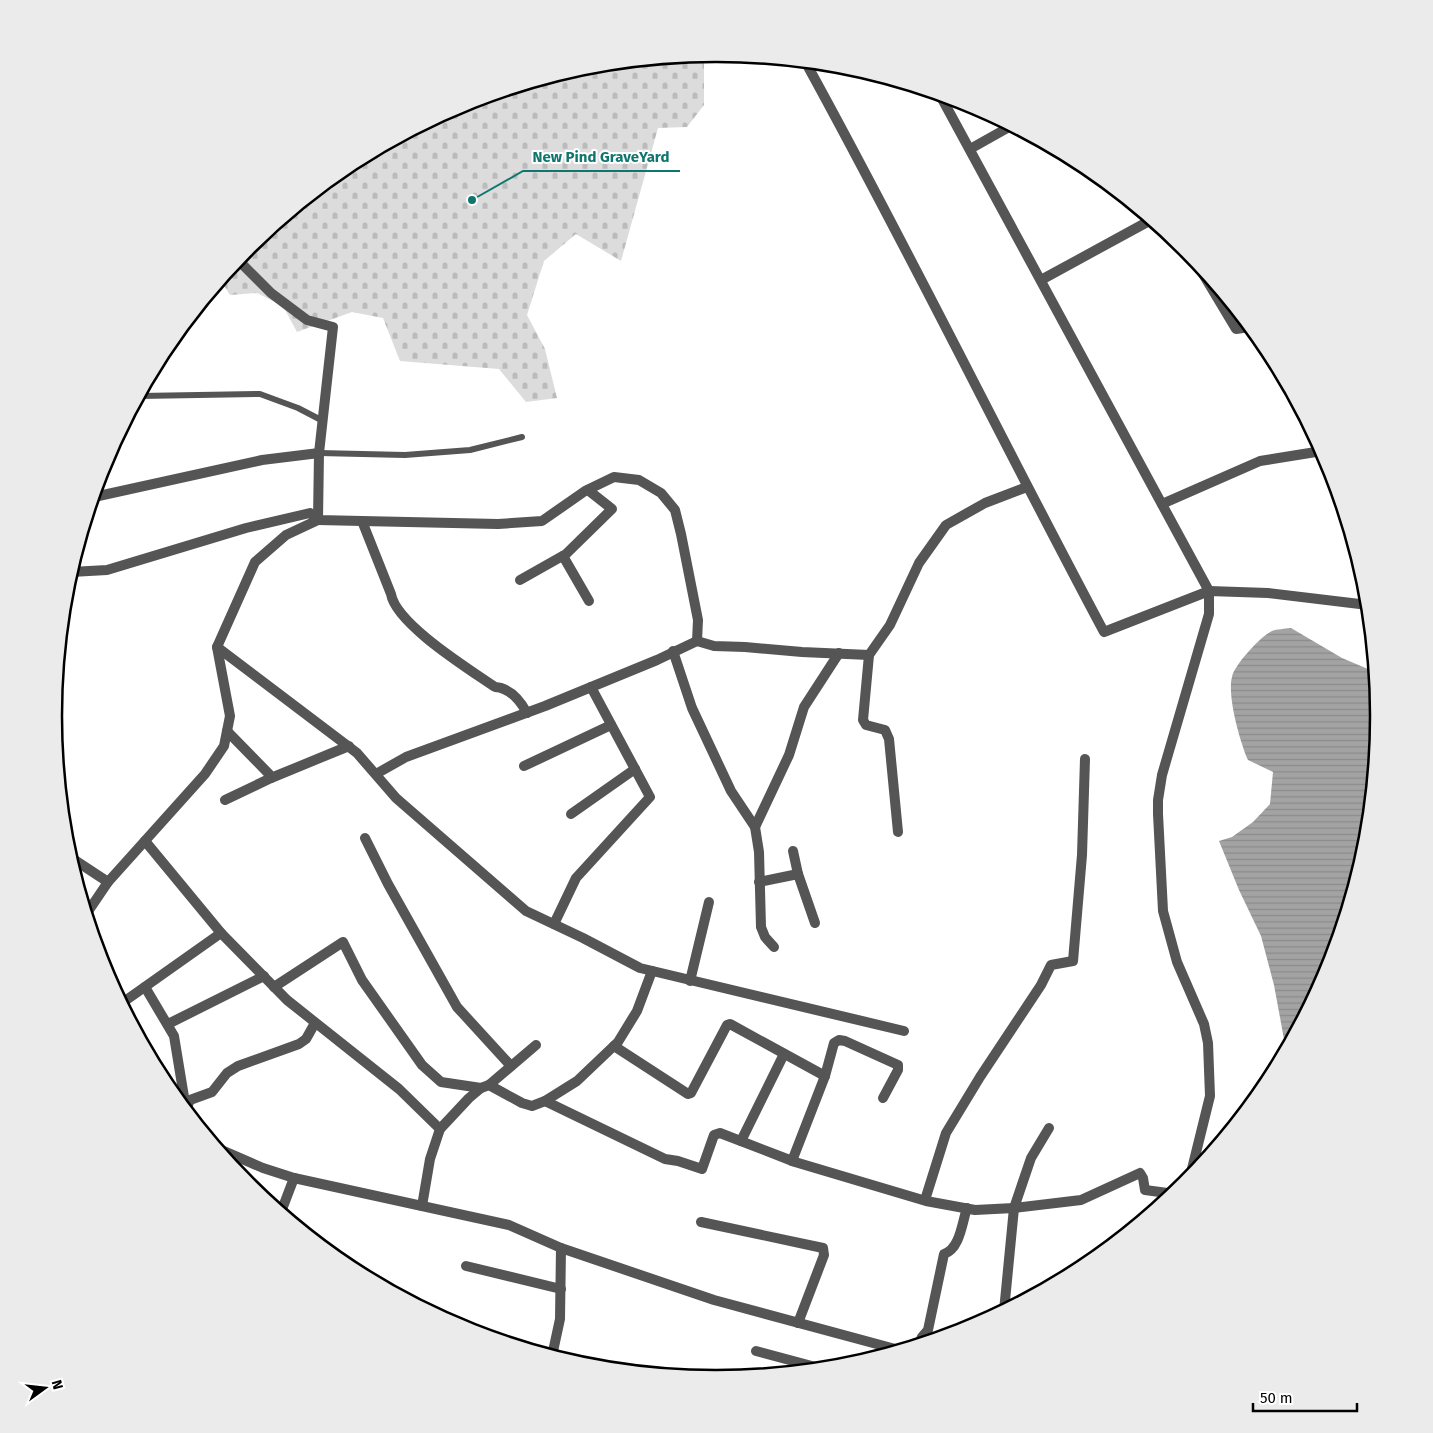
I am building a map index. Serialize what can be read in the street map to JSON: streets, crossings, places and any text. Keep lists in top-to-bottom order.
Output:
{
  "places": ["New Pind GraveYard"],
  "scale_bar": "50 m",
  "north": "right"
}
